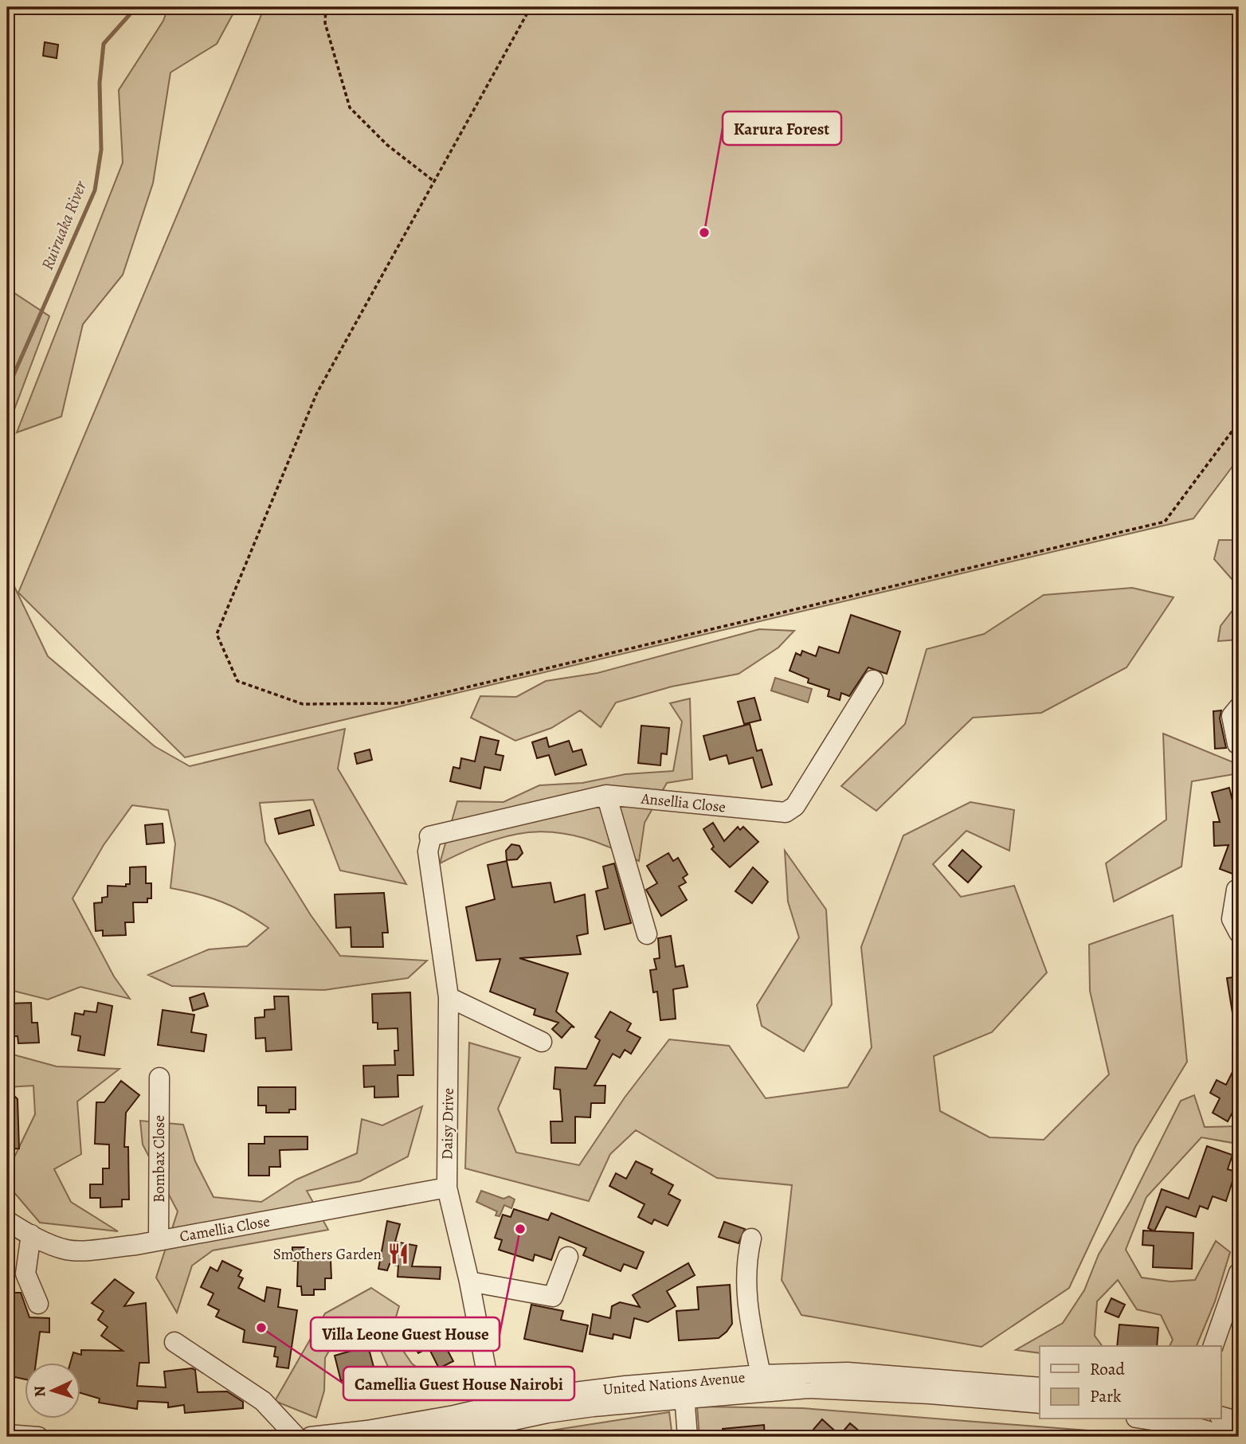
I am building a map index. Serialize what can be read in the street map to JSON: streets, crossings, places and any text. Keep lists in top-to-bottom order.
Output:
{
  "streets": {
    "street": [
      "Ansellia Close",
      "Daisy Drive",
      "Bombax Close",
      "Camellia Close",
      "United Nations Avenue"
    ]
  },
  "crossings": [
    ["Ansellia Close", "Daisy Drive"],
    ["Daisy Drive", "Camellia Close"],
    ["Daisy Drive", "United Nations Avenue"],
    ["Bombax Close", "Camellia Close"]
  ],
  "water": ["Ruiruaka River"],
  "places": {
    "other": ["Karura Forest", "Villa Leone Guest House", "Camellia Guest House Nairobi"],
    "restaurant": ["Smothers Garden"]
  },
  "legend": ["Road", "Park"],
  "north": "left"
}
